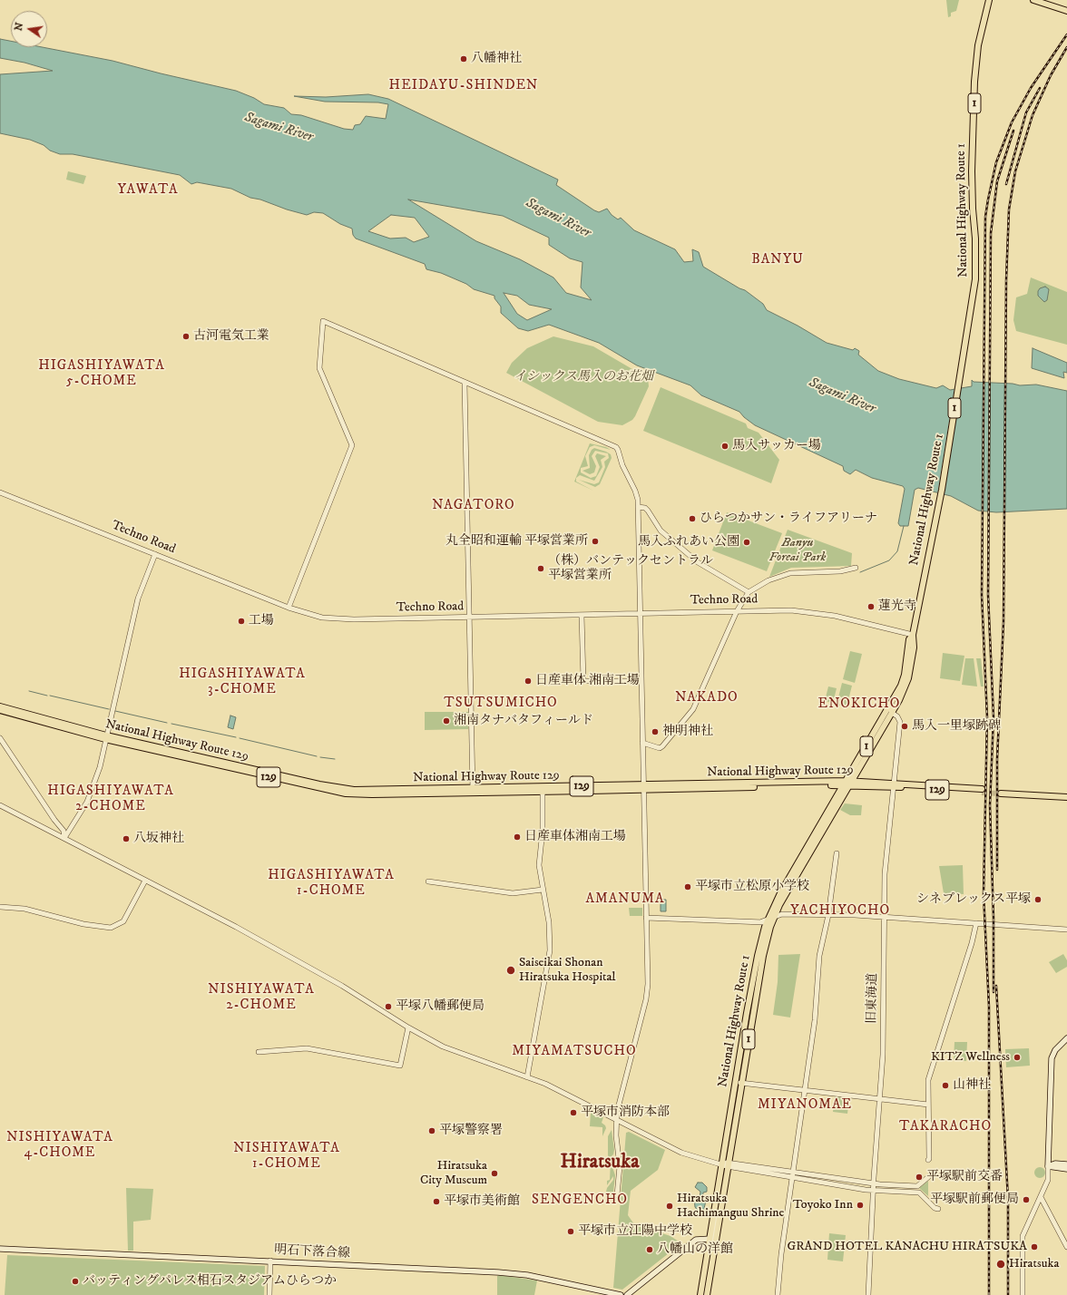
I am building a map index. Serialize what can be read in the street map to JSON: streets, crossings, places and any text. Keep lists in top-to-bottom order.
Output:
{
  "streets": {
    "main road": [
      "1",
      "National Highway Route 1",
      "National Highway Route 129",
      "129",
      "明石下落合線"
    ],
    "street": ["Techno Road", "旧東海道"]
  },
  "crossings": [
    ["National Highway Route 1", "Techno Road"],
    ["National Highway Route 1", "National Highway Route 129"],
    ["National Highway Route 1", "旧東海道"],
    ["National Highway Route 129", "旧東海道"]
  ],
  "districts": [
    "HEIDAYU-SHINDEN",
    "YAWATA",
    "BANYU",
    "HIGASHIYAWATA 5-CHOME",
    "NAGATORO",
    "HIGASHIYAWATA 3-CHOME",
    "NAKADO",
    "TSUTSUMICHO",
    "ENOKICHO",
    "HIGASHIYAWATA 2-CHOME",
    "HIGASHIYAWATA 1-CHOME",
    "AMANUMA",
    "YACHIYOCHO",
    "NISHIYAWATA 2-CHOME",
    "MIYAMATSUCHO",
    "MIYANOMAE",
    "TAKARACHO",
    "NISHIYAWATA 4-CHOME",
    "NISHIYAWATA 1-CHOME",
    "Hiratsuka",
    "SENGENCHO"
  ],
  "water": ["Sagami River"],
  "parks": ["イシックス馬入のお花畑", "Banyu Foreai Park"],
  "places": [
    "八幡神社",
    "古河電気工業",
    "馬入サッカー場",
    "ひらつかサン・ライフアリーナ",
    "丸全昭和運輸 平塚営業所",
    "馬入ふれあい公園",
    "（株）バンテックセントラル 平塚営業所",
    "蓮光寺",
    "工場",
    "日産車体 湘南工場",
    "湘南タナバタフィールド",
    "馬入一里塚跡碑",
    "神明神社",
    "日産車体湘南工場",
    "八坂神社",
    "平塚市立松原小学校",
    "シネプレックス平塚",
    "Saiseikai Shonan Hiratsuka Hospital",
    "平塚八幡郵便局",
    "KITZ Wellness",
    "山神社",
    "平塚市消防本部",
    "平塚警察署",
    "Hiratsuka City Museum",
    "平塚駅前交番",
    "平塚駅前郵便局",
    "平塚市美術館",
    "Toyoko Inn",
    "Hiratsuka Hachimanguu Shrine",
    "平塚市立江陽中学校",
    "GRAND HOTEL KANACHU HIRATSUKA",
    "八幡山の洋館",
    "Hiratsuka",
    "バッティングパレス相石スタジアムひらつか"
  ],
  "north": "left"
}
